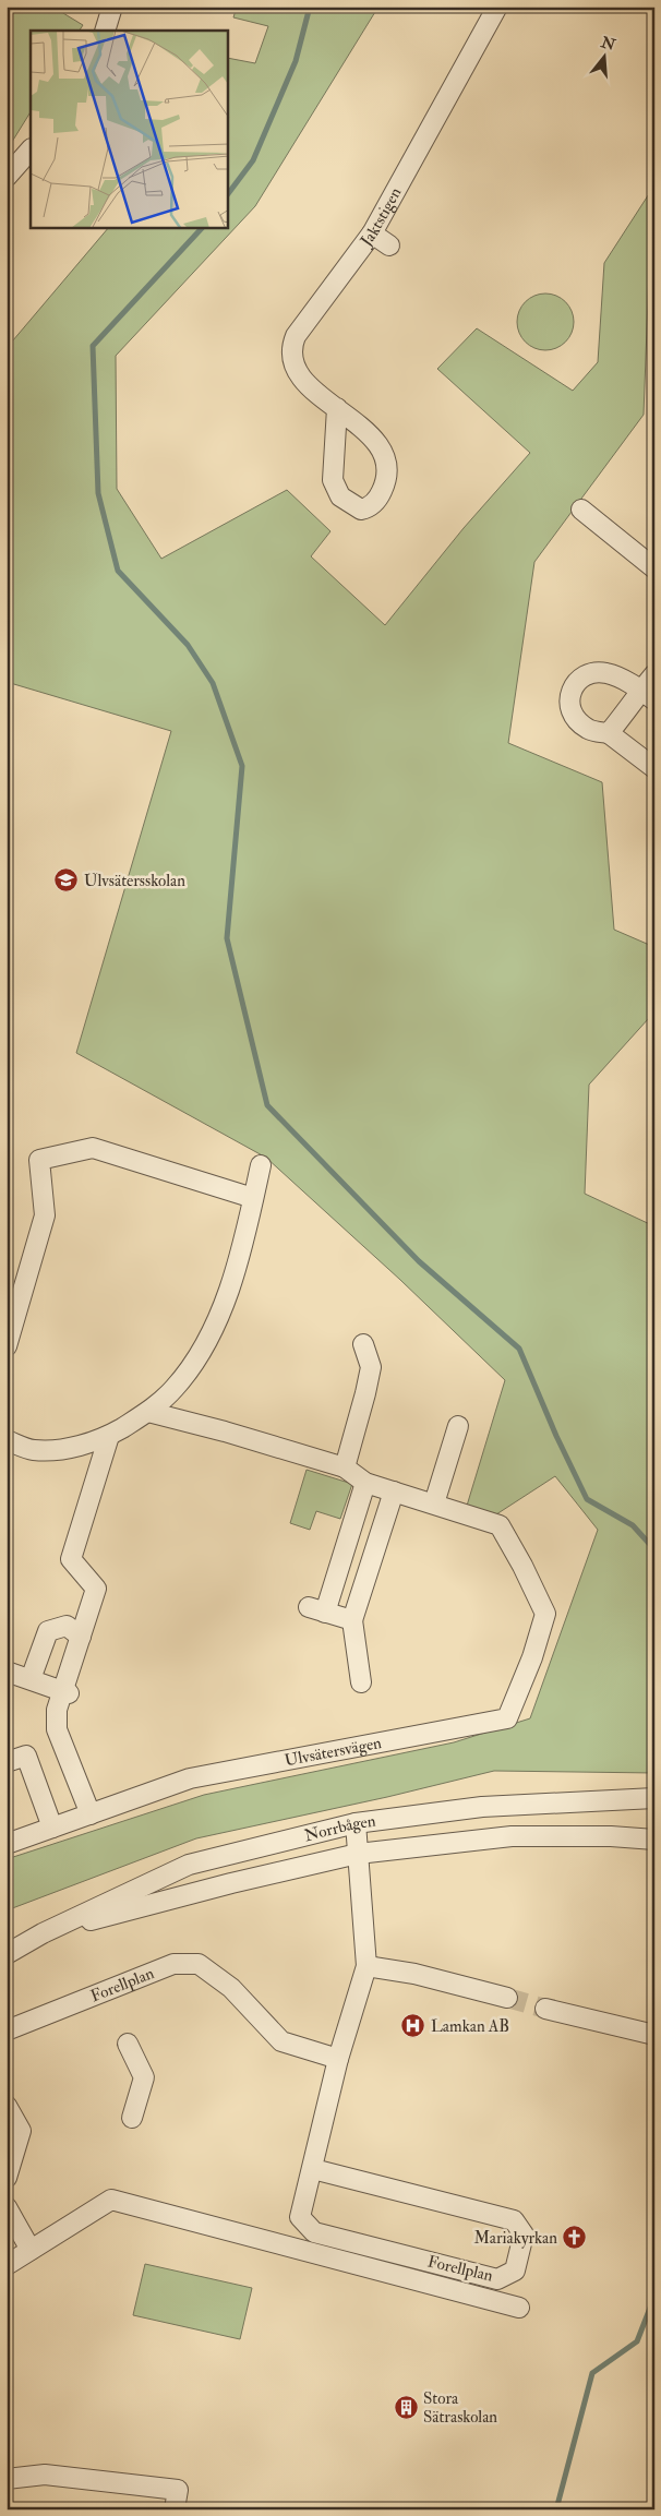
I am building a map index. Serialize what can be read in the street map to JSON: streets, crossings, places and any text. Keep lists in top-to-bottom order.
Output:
{
  "streets": {
    "street": [
      "Jaktstigen",
      "Ulvsätersvägen",
      "Norrbågen",
      "Forellplan"
    ]
  },
  "crossings": [
    ["Norrbågen", "Forellplan"]
  ],
  "places": {
    "school or university": ["Ulvsätersskolan"],
    "hospital": ["Lamkan AB"],
    "church": ["Mariakyrkan"],
    "building": ["Stora Sätraskolan"]
  },
  "north": "top"
}
